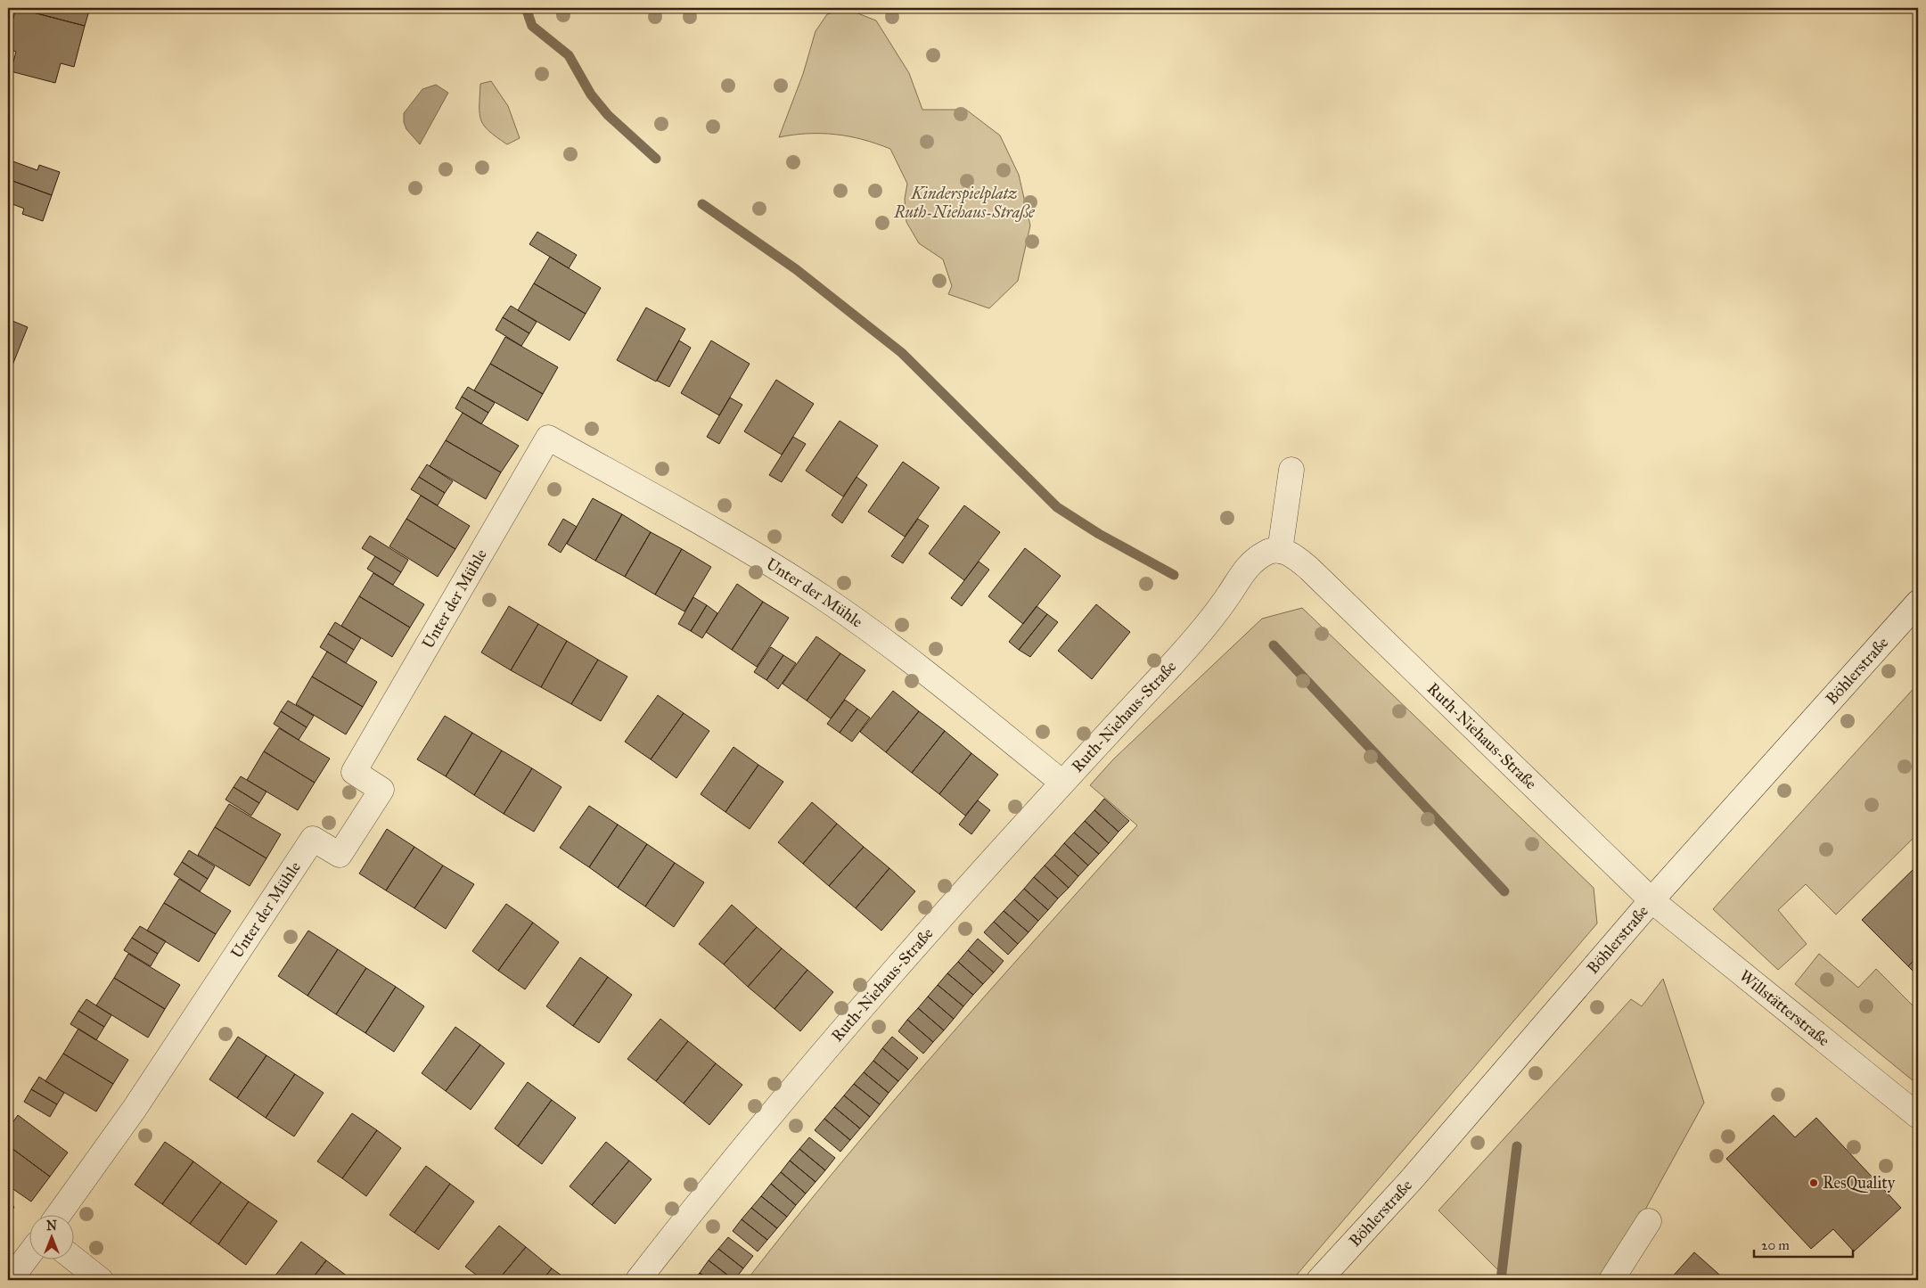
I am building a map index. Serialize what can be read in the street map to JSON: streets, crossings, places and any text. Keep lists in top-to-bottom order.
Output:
{
  "streets": {
    "street": [
      "Unter der Mühle",
      "Böhlerstraße",
      "Ruth-Niehaus-Straße",
      "Willstätterstraße"
    ]
  },
  "crossings": [
    ["Unter der Mühle", "Ruth-Niehaus-Straße"],
    ["Böhlerstraße", "Ruth-Niehaus-Straße"],
    ["Böhlerstraße", "Willstätterstraße"],
    ["Ruth-Niehaus-Straße", "Willstätterstraße"]
  ],
  "parks": ["Kinderspielplatz Ruth-Niehaus-Straße"],
  "places": ["ResQuality"],
  "scale_bar": "20 m",
  "north": "top"
}
